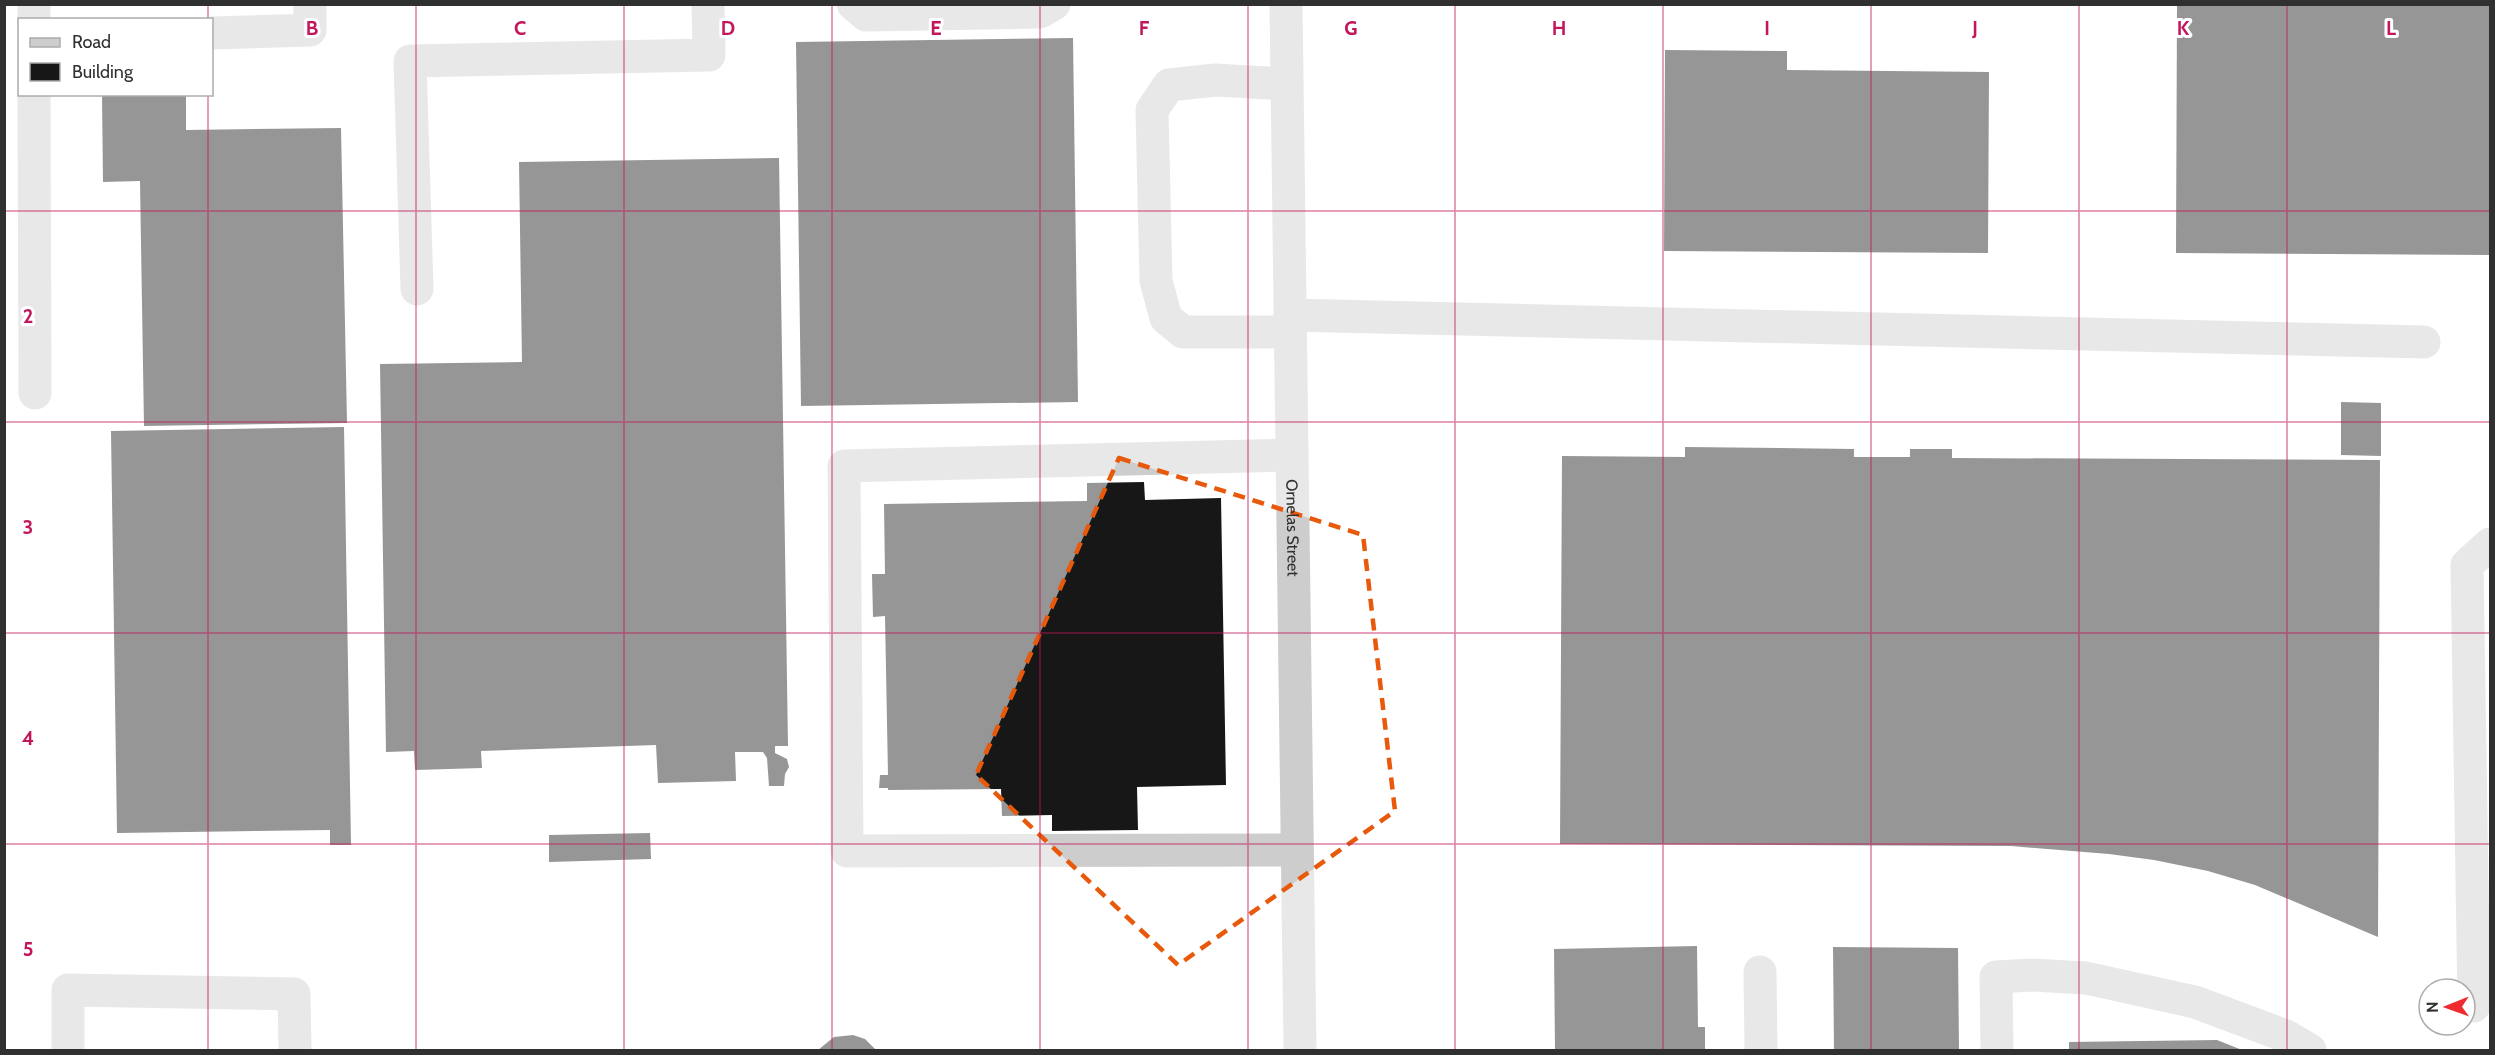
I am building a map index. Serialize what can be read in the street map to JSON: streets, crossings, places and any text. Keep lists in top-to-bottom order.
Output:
{
  "streets": {
    "street": ["Ornelas Street"]
  },
  "legend": ["Road", "Building"],
  "north": "left",
  "grid": {
    "columns": [
      "B",
      "C",
      "D",
      "E",
      "F",
      "G",
      "H",
      "I",
      "J",
      "K",
      "L"
    ],
    "rows": [
      "2",
      "3",
      "4",
      "5"
    ]
  }
}
